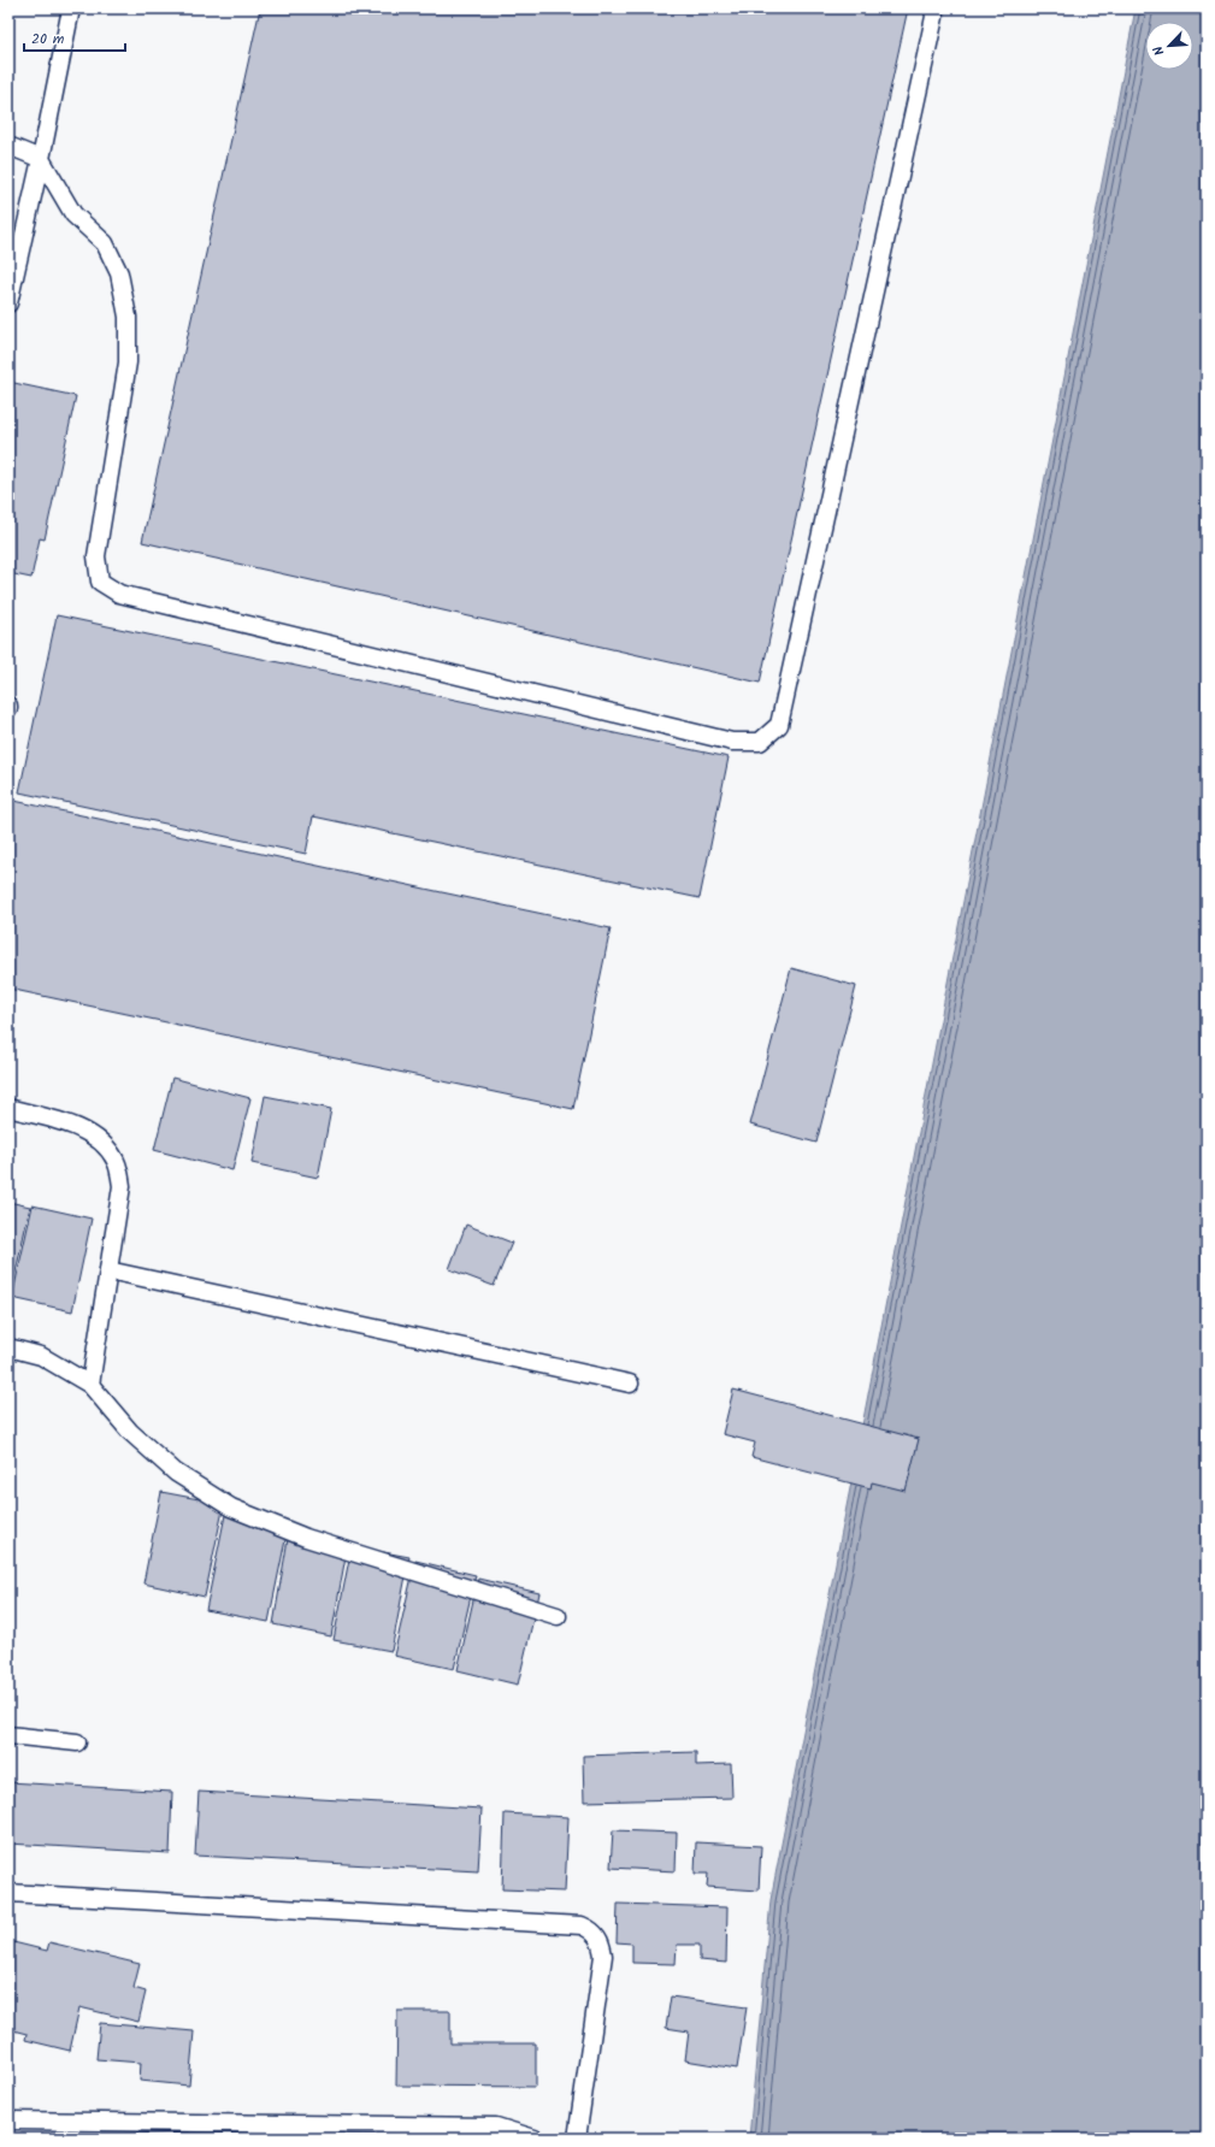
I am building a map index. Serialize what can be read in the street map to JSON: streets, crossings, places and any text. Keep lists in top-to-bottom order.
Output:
{
  "scale_bar": "20 m",
  "north": "bottom left"
}
